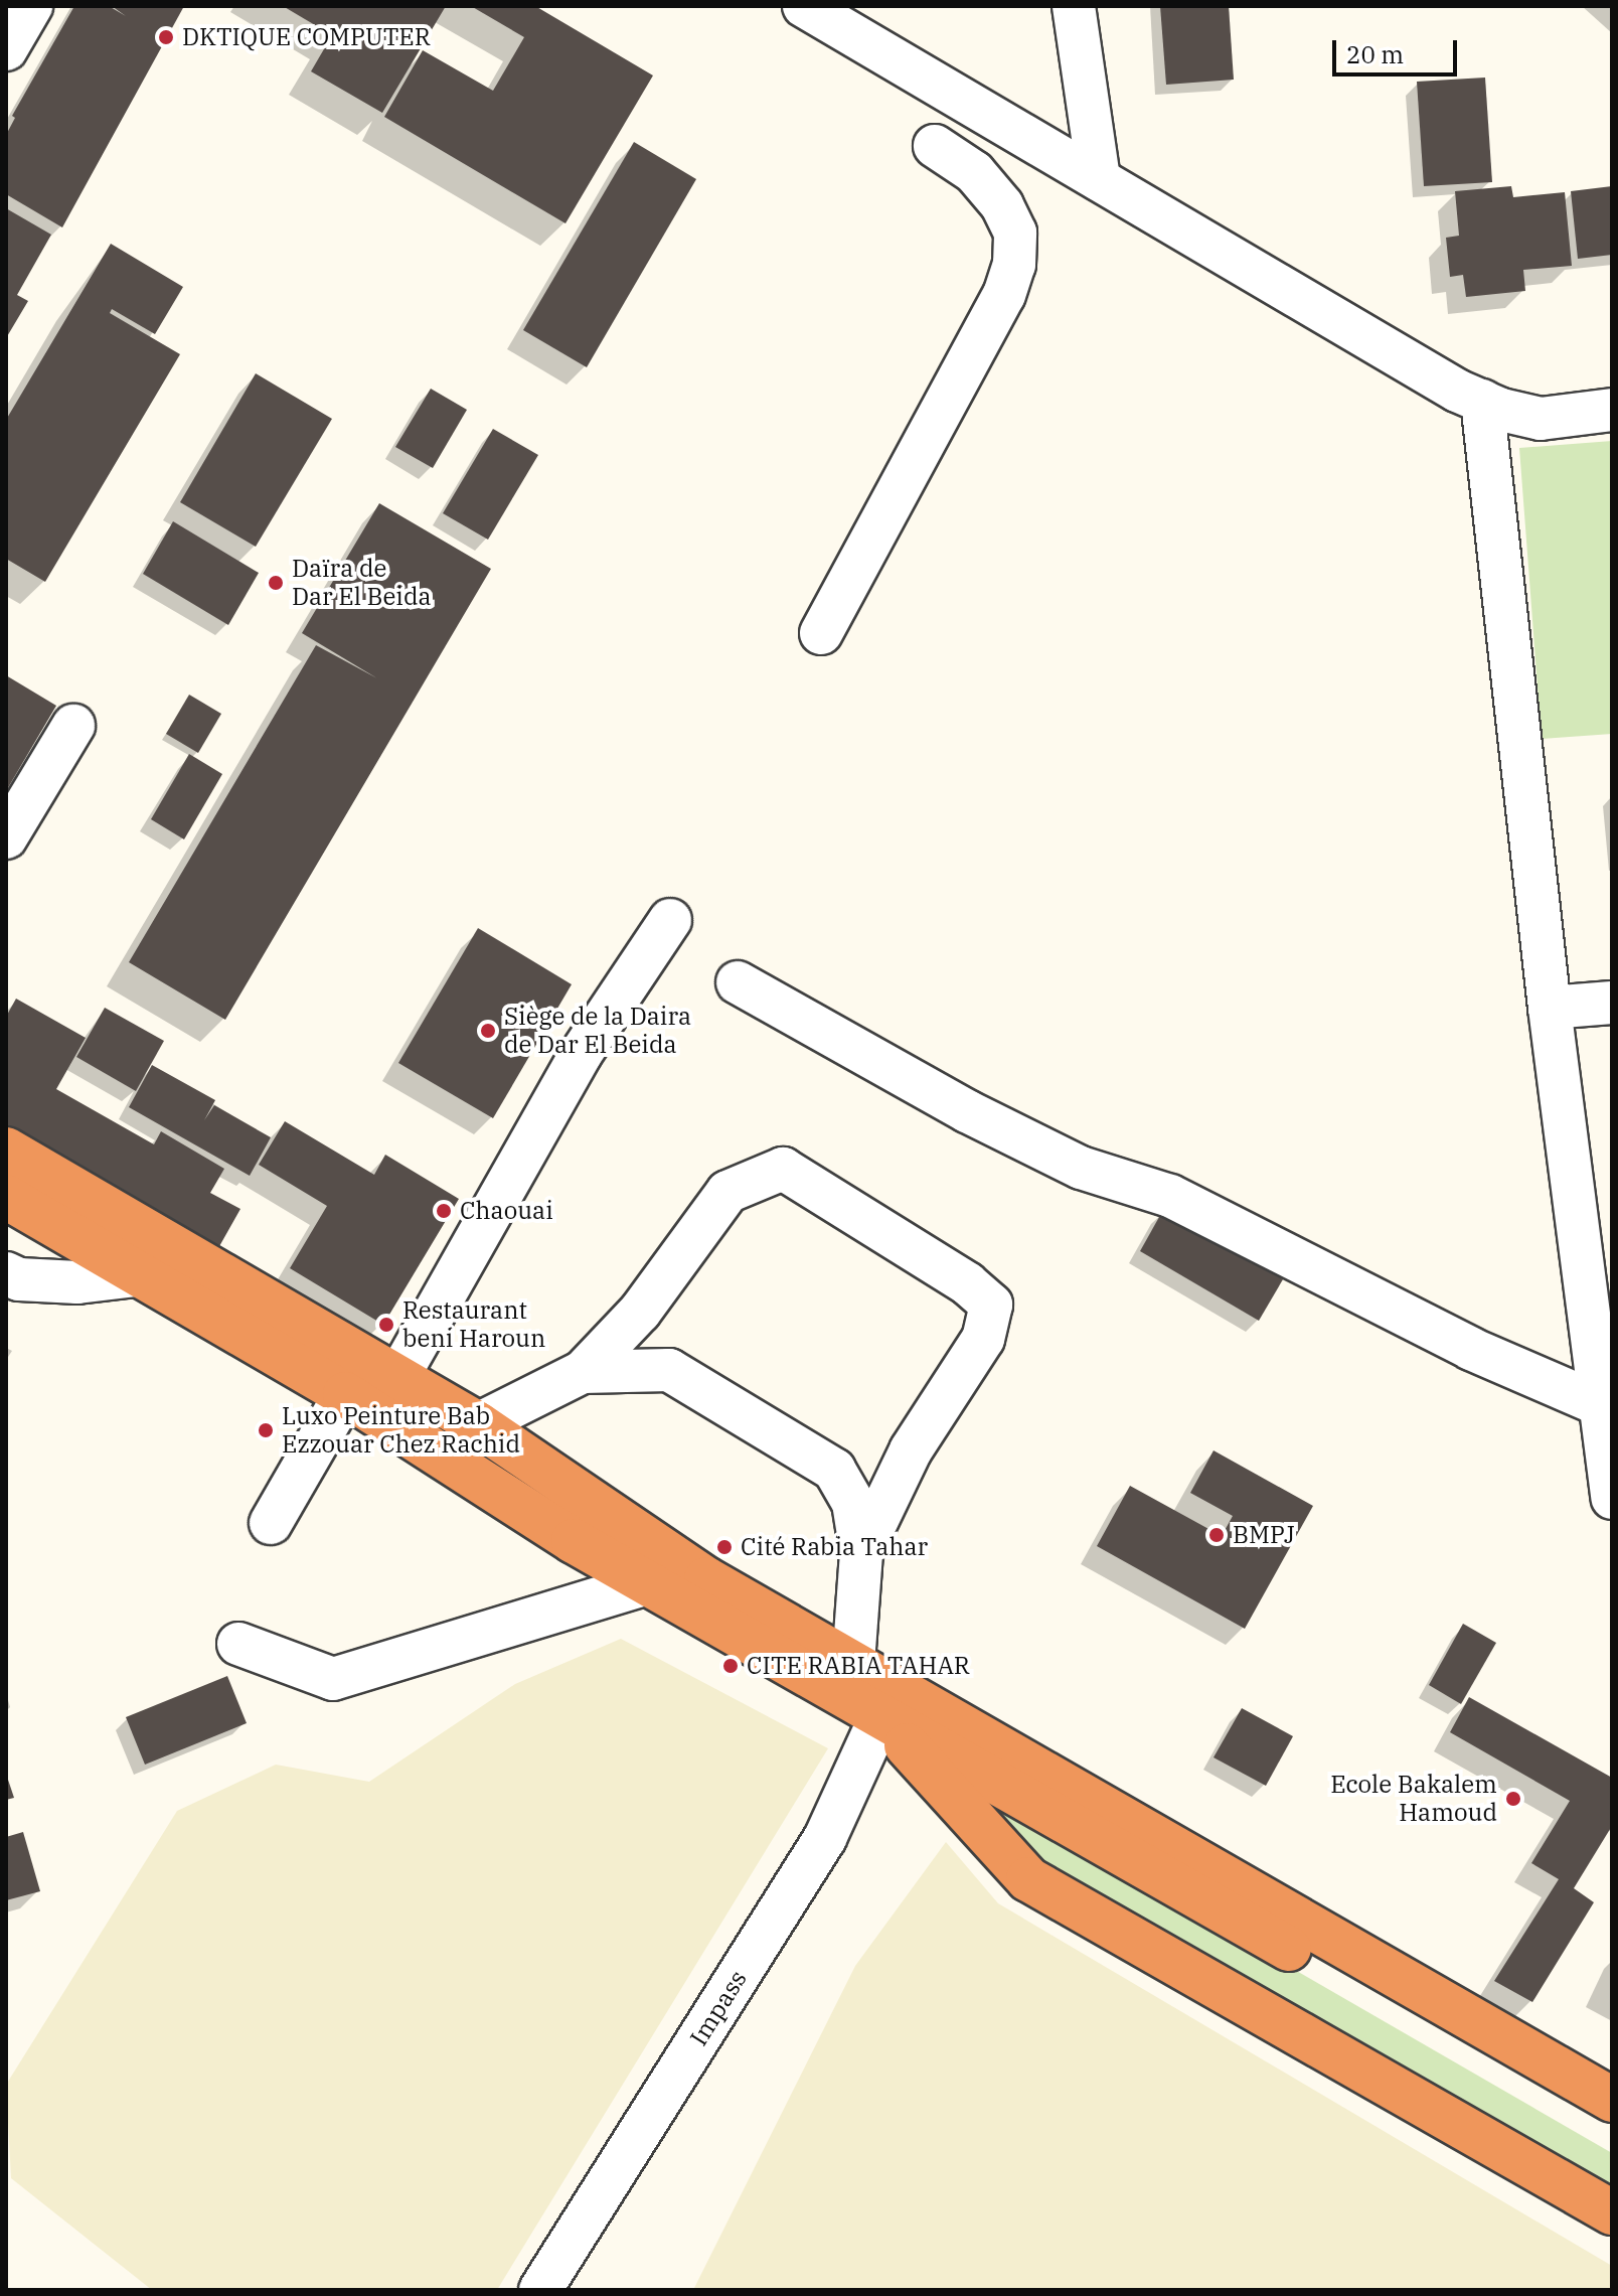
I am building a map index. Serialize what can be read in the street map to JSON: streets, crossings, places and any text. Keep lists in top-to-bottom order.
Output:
{
  "streets": {
    "street": ["Impass"]
  },
  "places": [
    "DKTIQUE COMPUTER",
    "Daïra de Dar El Beida",
    "Siège de la Daira de Dar El Beida",
    "Chaouai",
    "Restaurant beni Haroun",
    "Luxo Peinture Bab Ezzouar Chez Rachid",
    "BMPJ",
    "Cité Rabia Tahar",
    "CITE RABIA TAHAR",
    "Ecole Bakalem Hamoud"
  ],
  "scale_bar": "20 m"
}
